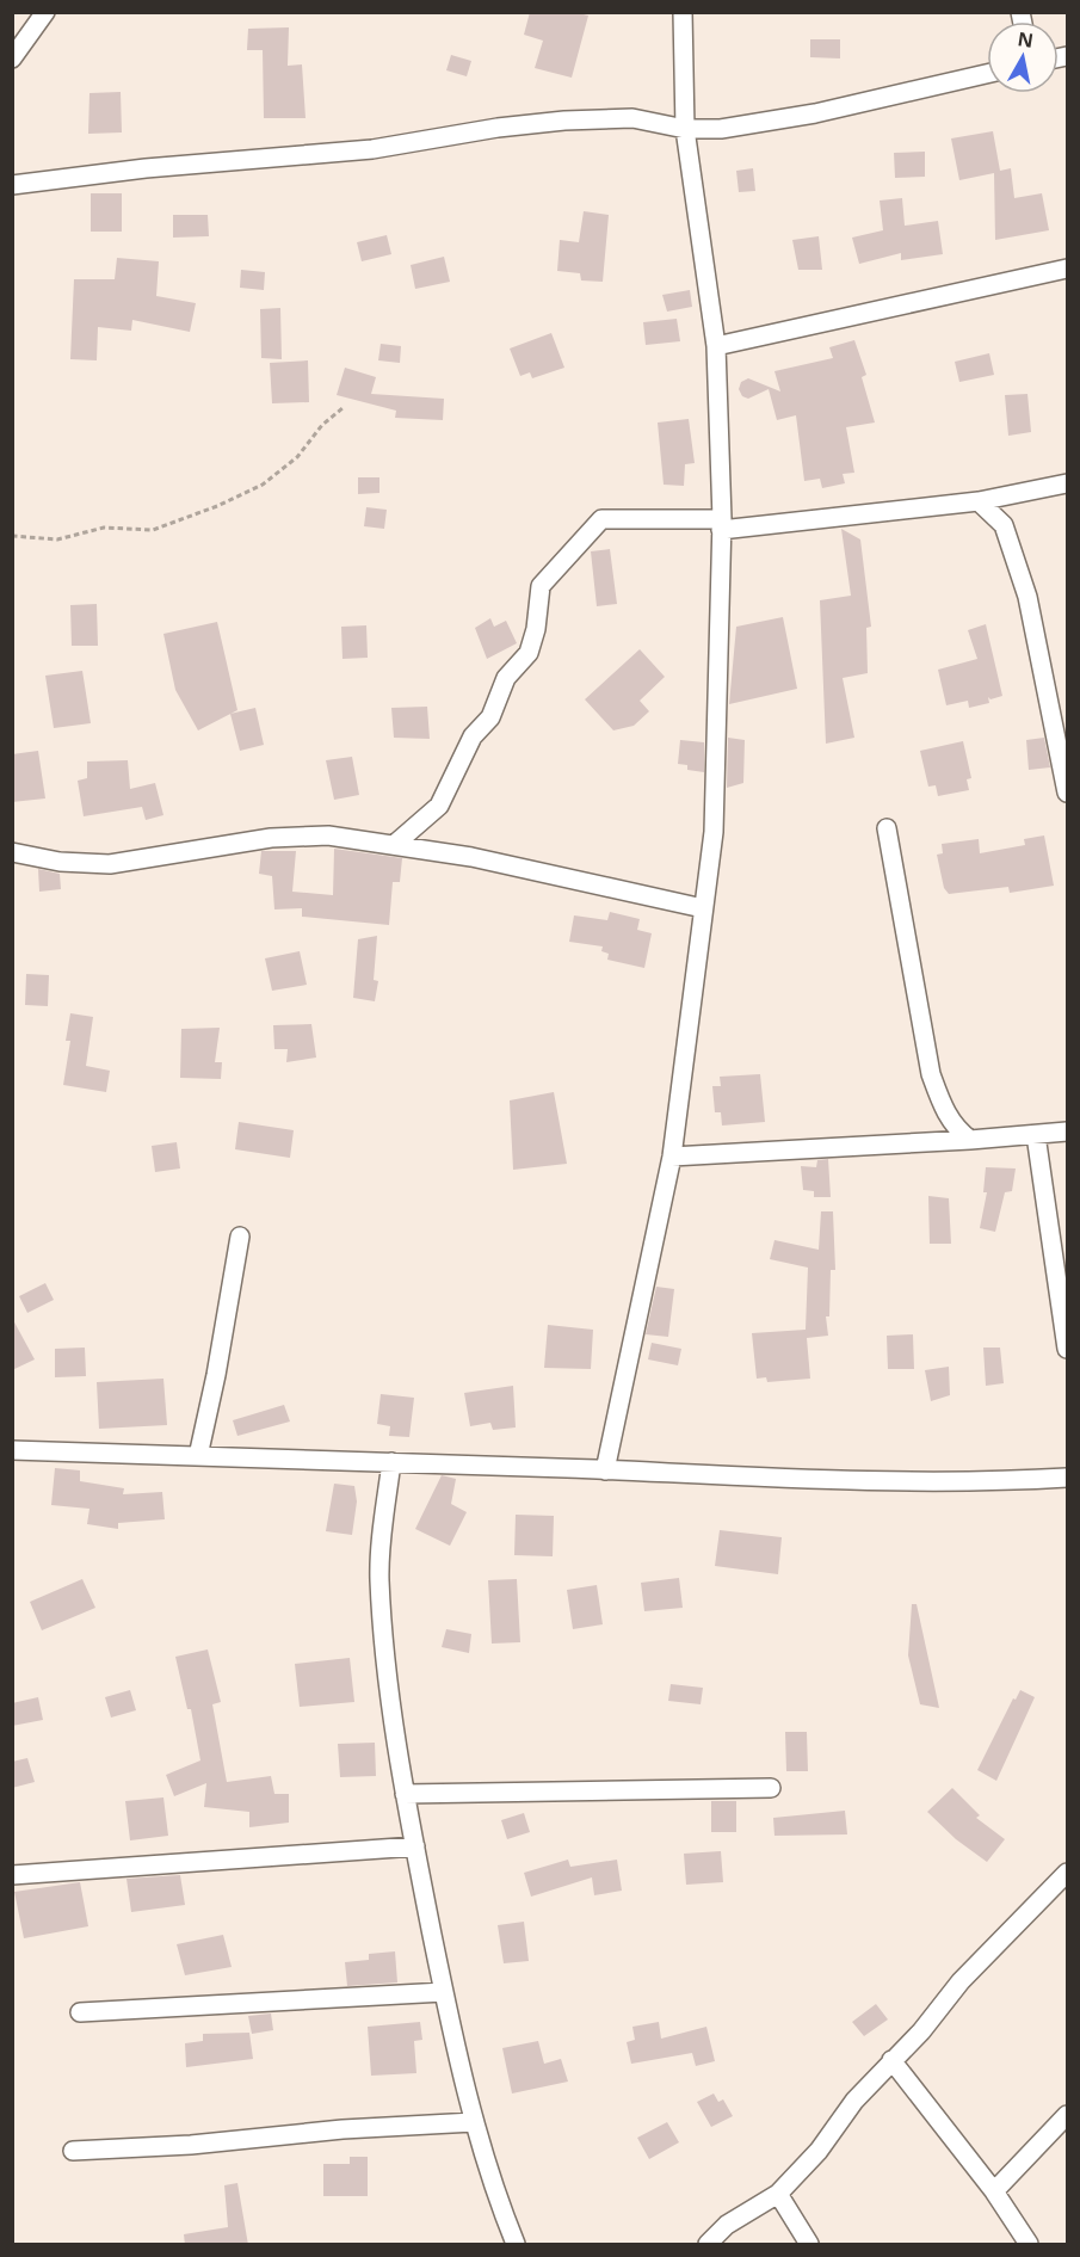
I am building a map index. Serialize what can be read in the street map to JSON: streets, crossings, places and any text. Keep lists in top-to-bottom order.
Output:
{
  "north": "top"
}
